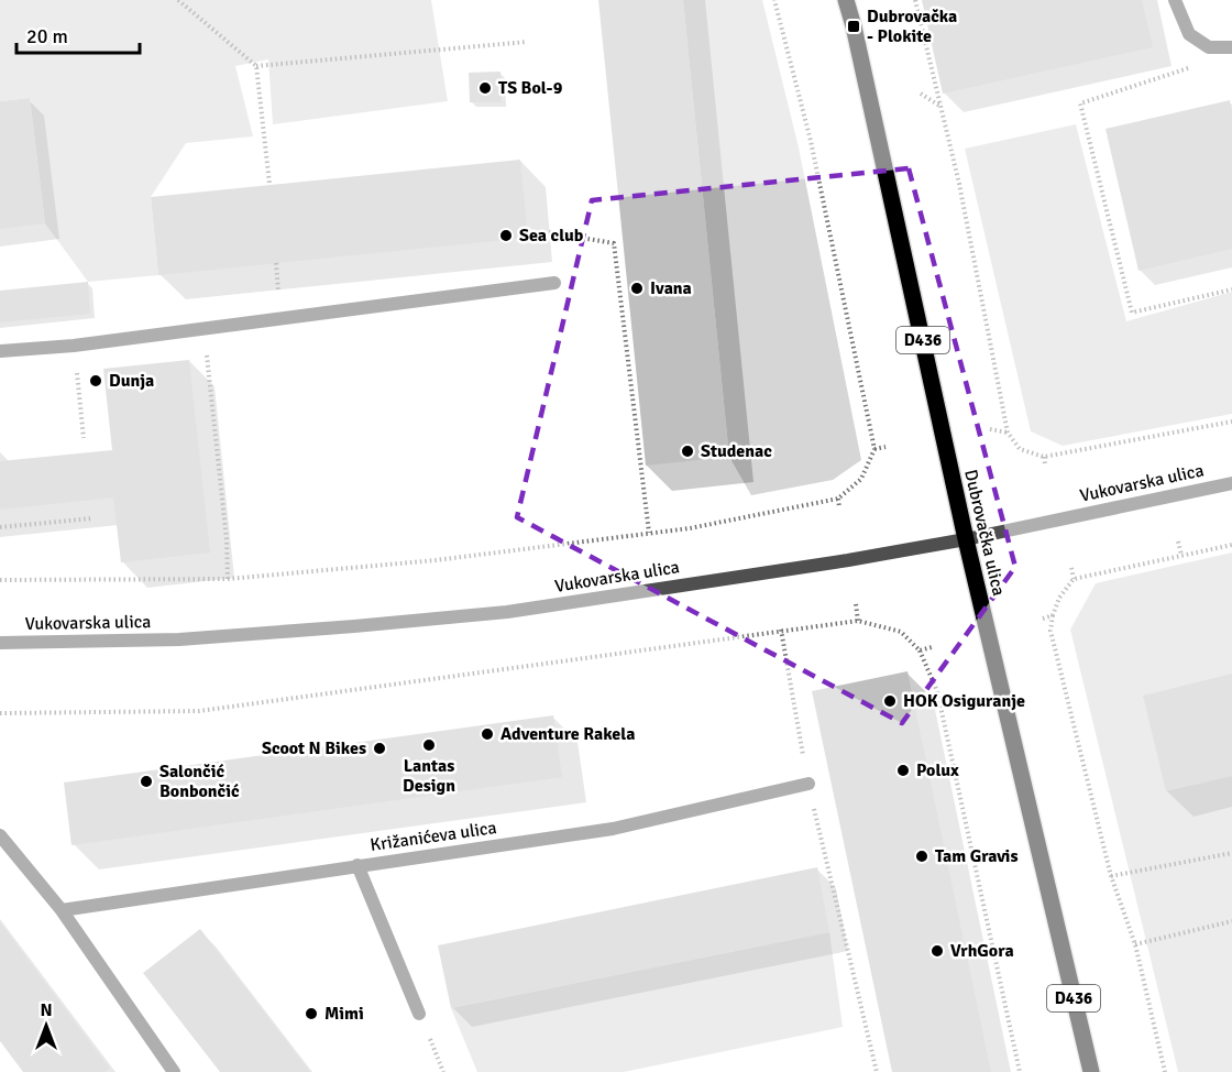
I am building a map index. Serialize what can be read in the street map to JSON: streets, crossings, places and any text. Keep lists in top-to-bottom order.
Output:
{
  "streets": {
    "main road": ["D436", "Dubrovačka ulica"],
    "street": ["Vukovarska ulica", "Križanićeva ulica"]
  },
  "crossings": [
    ["Vukovarska ulica", "Dubrovačka ulica"]
  ],
  "places": {
    "transit": ["Dubrovačka - Plokite"],
    "other": [
      "TS Bol-9",
      "Sea club",
      "Ivana",
      "Dunja",
      "Studenac",
      "HOK Osiguranje",
      "Adventure Rakela",
      "Lantas Design",
      "Scoot N Bikes",
      "Polux",
      "Salončić Bonbončić",
      "Tam Gravis",
      "VrhGora",
      "Mimi"
    ]
  },
  "scale_bar": "20 m",
  "north": "top"
}
